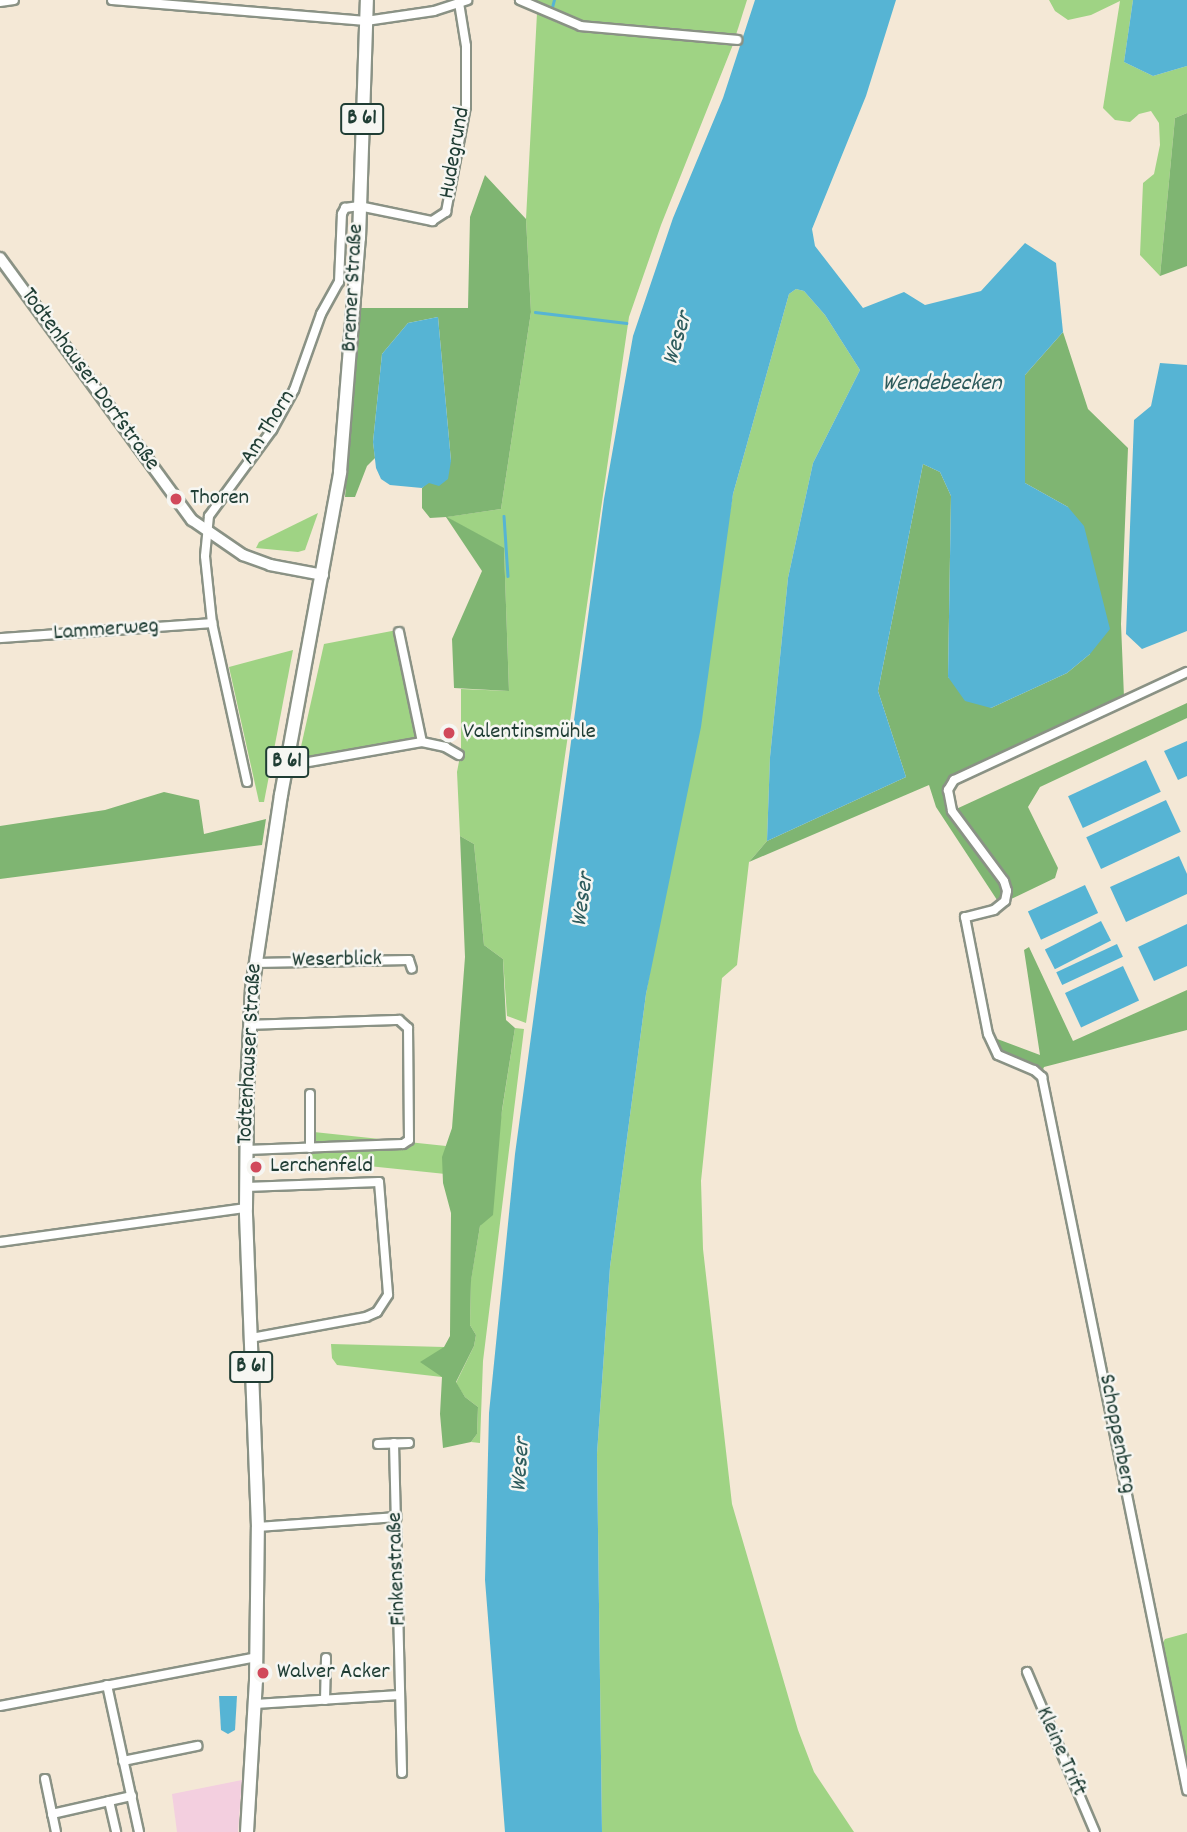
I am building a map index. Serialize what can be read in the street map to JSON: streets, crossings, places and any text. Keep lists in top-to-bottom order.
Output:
{
  "streets": {
    "main road": ["B 61", "Bremer Straße", "Todtenhauser Straße"],
    "street": [
      "Hudegrund",
      "Todtenhauser Dorfstraße",
      "Am Thorn",
      "Lammerweg",
      "Weserblick",
      "Schoppenberg",
      "Finkenstraße",
      "Kleine Trift"
    ]
  },
  "crossings": [
    ["Hudegrund", "Bremer Straße"],
    ["Hudegrund", "Am Thorn"],
    ["Bremer Straße", "Todtenhauser Dorfstraße"],
    ["Bremer Straße", "Am Thorn"],
    ["Bremer Straße", "Todtenhauser Straße"],
    ["Todtenhauser Dorfstraße", "Am Thorn"],
    ["Todtenhauser Dorfstraße", "Todtenhauser Straße"],
    ["Weserblick", "Todtenhauser Straße"]
  ],
  "water": ["Weser", "Wendebecken"],
  "places": [
    "Thoren",
    "Valentinsmühle",
    "Lerchenfeld",
    "Walver Acker"
  ]
}
